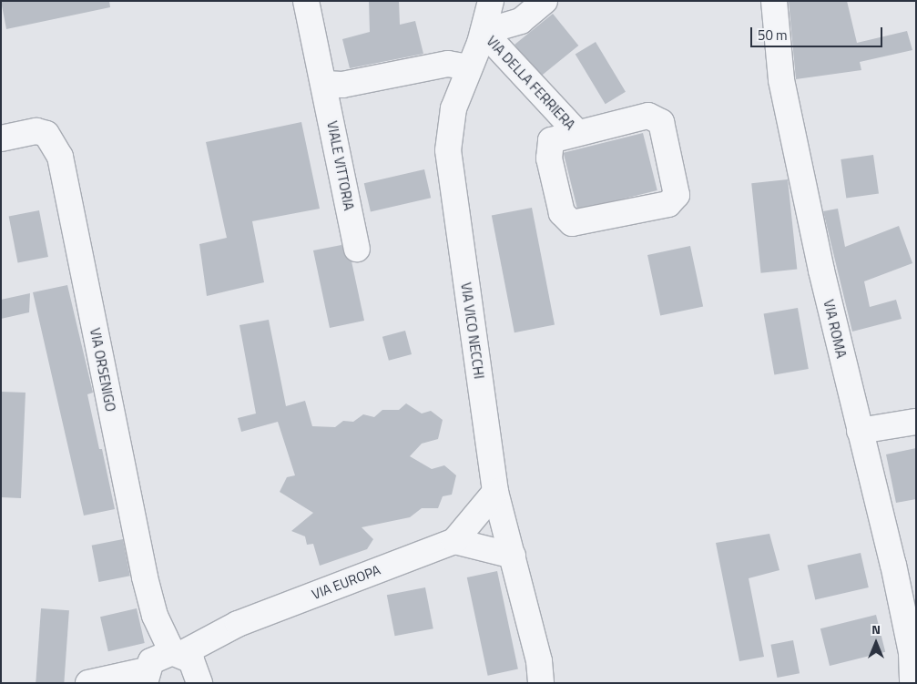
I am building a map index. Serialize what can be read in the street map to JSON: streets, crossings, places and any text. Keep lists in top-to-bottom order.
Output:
{
  "streets": {
    "street": [
      "VIA DELLA FERRIERA",
      "VIALE VITTORIA",
      "VIA ROMA",
      "VIA VICO NECCHI",
      "VIA ORSENIGO",
      "VIA EUROPA"
    ]
  },
  "crossings": [
    ["VIA DELLA FERRIERA", "VIA VICO NECCHI"],
    ["VIA VICO NECCHI", "VIA EUROPA"],
    ["VIA ORSENIGO", "VIA EUROPA"]
  ],
  "scale_bar": "50 m",
  "north": "top"
}
